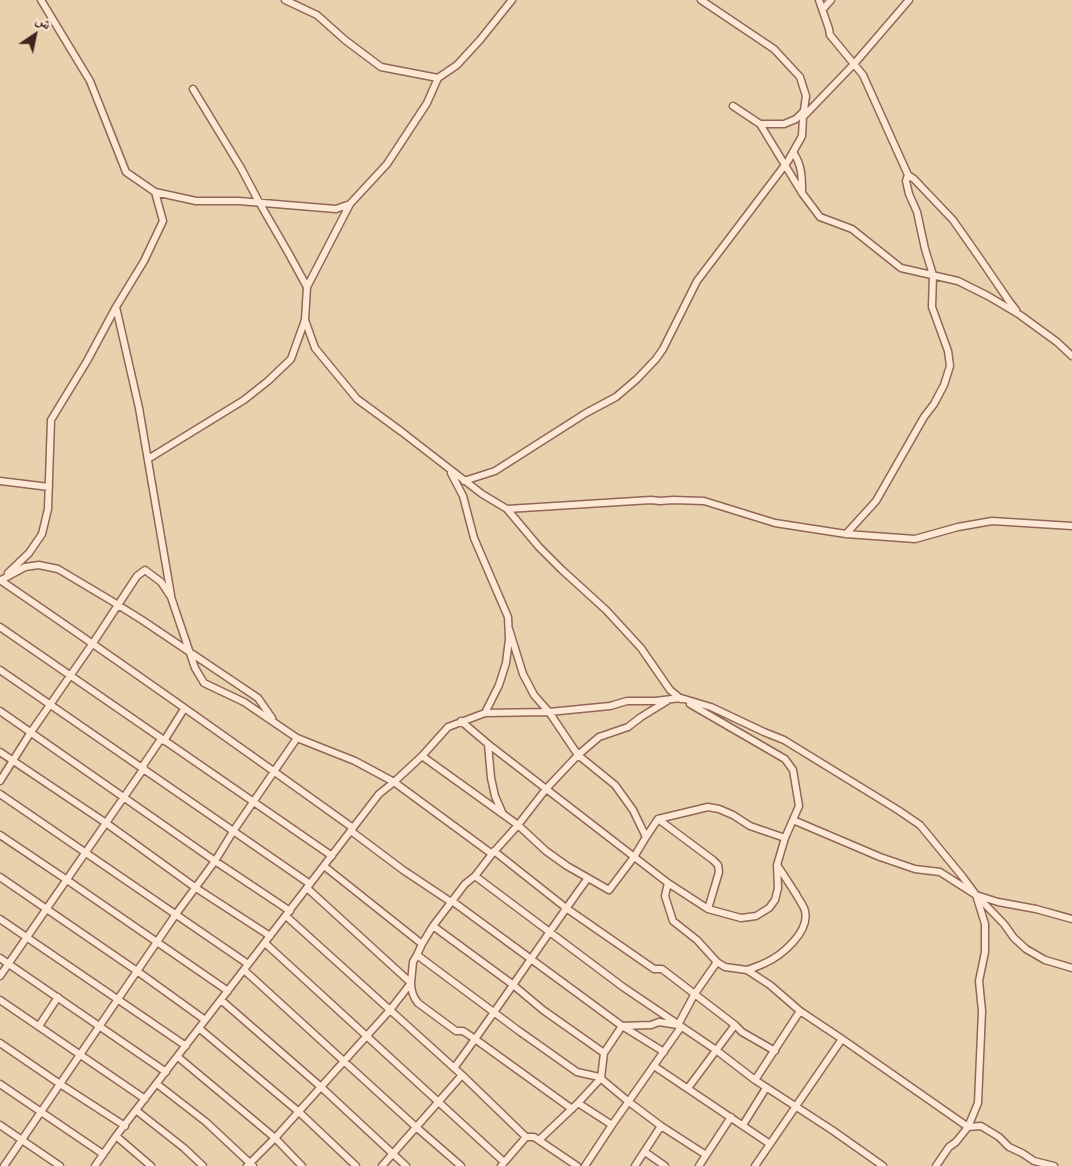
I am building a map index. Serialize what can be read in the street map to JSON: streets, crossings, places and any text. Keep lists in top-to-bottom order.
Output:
{
  "north": "top right"
}
